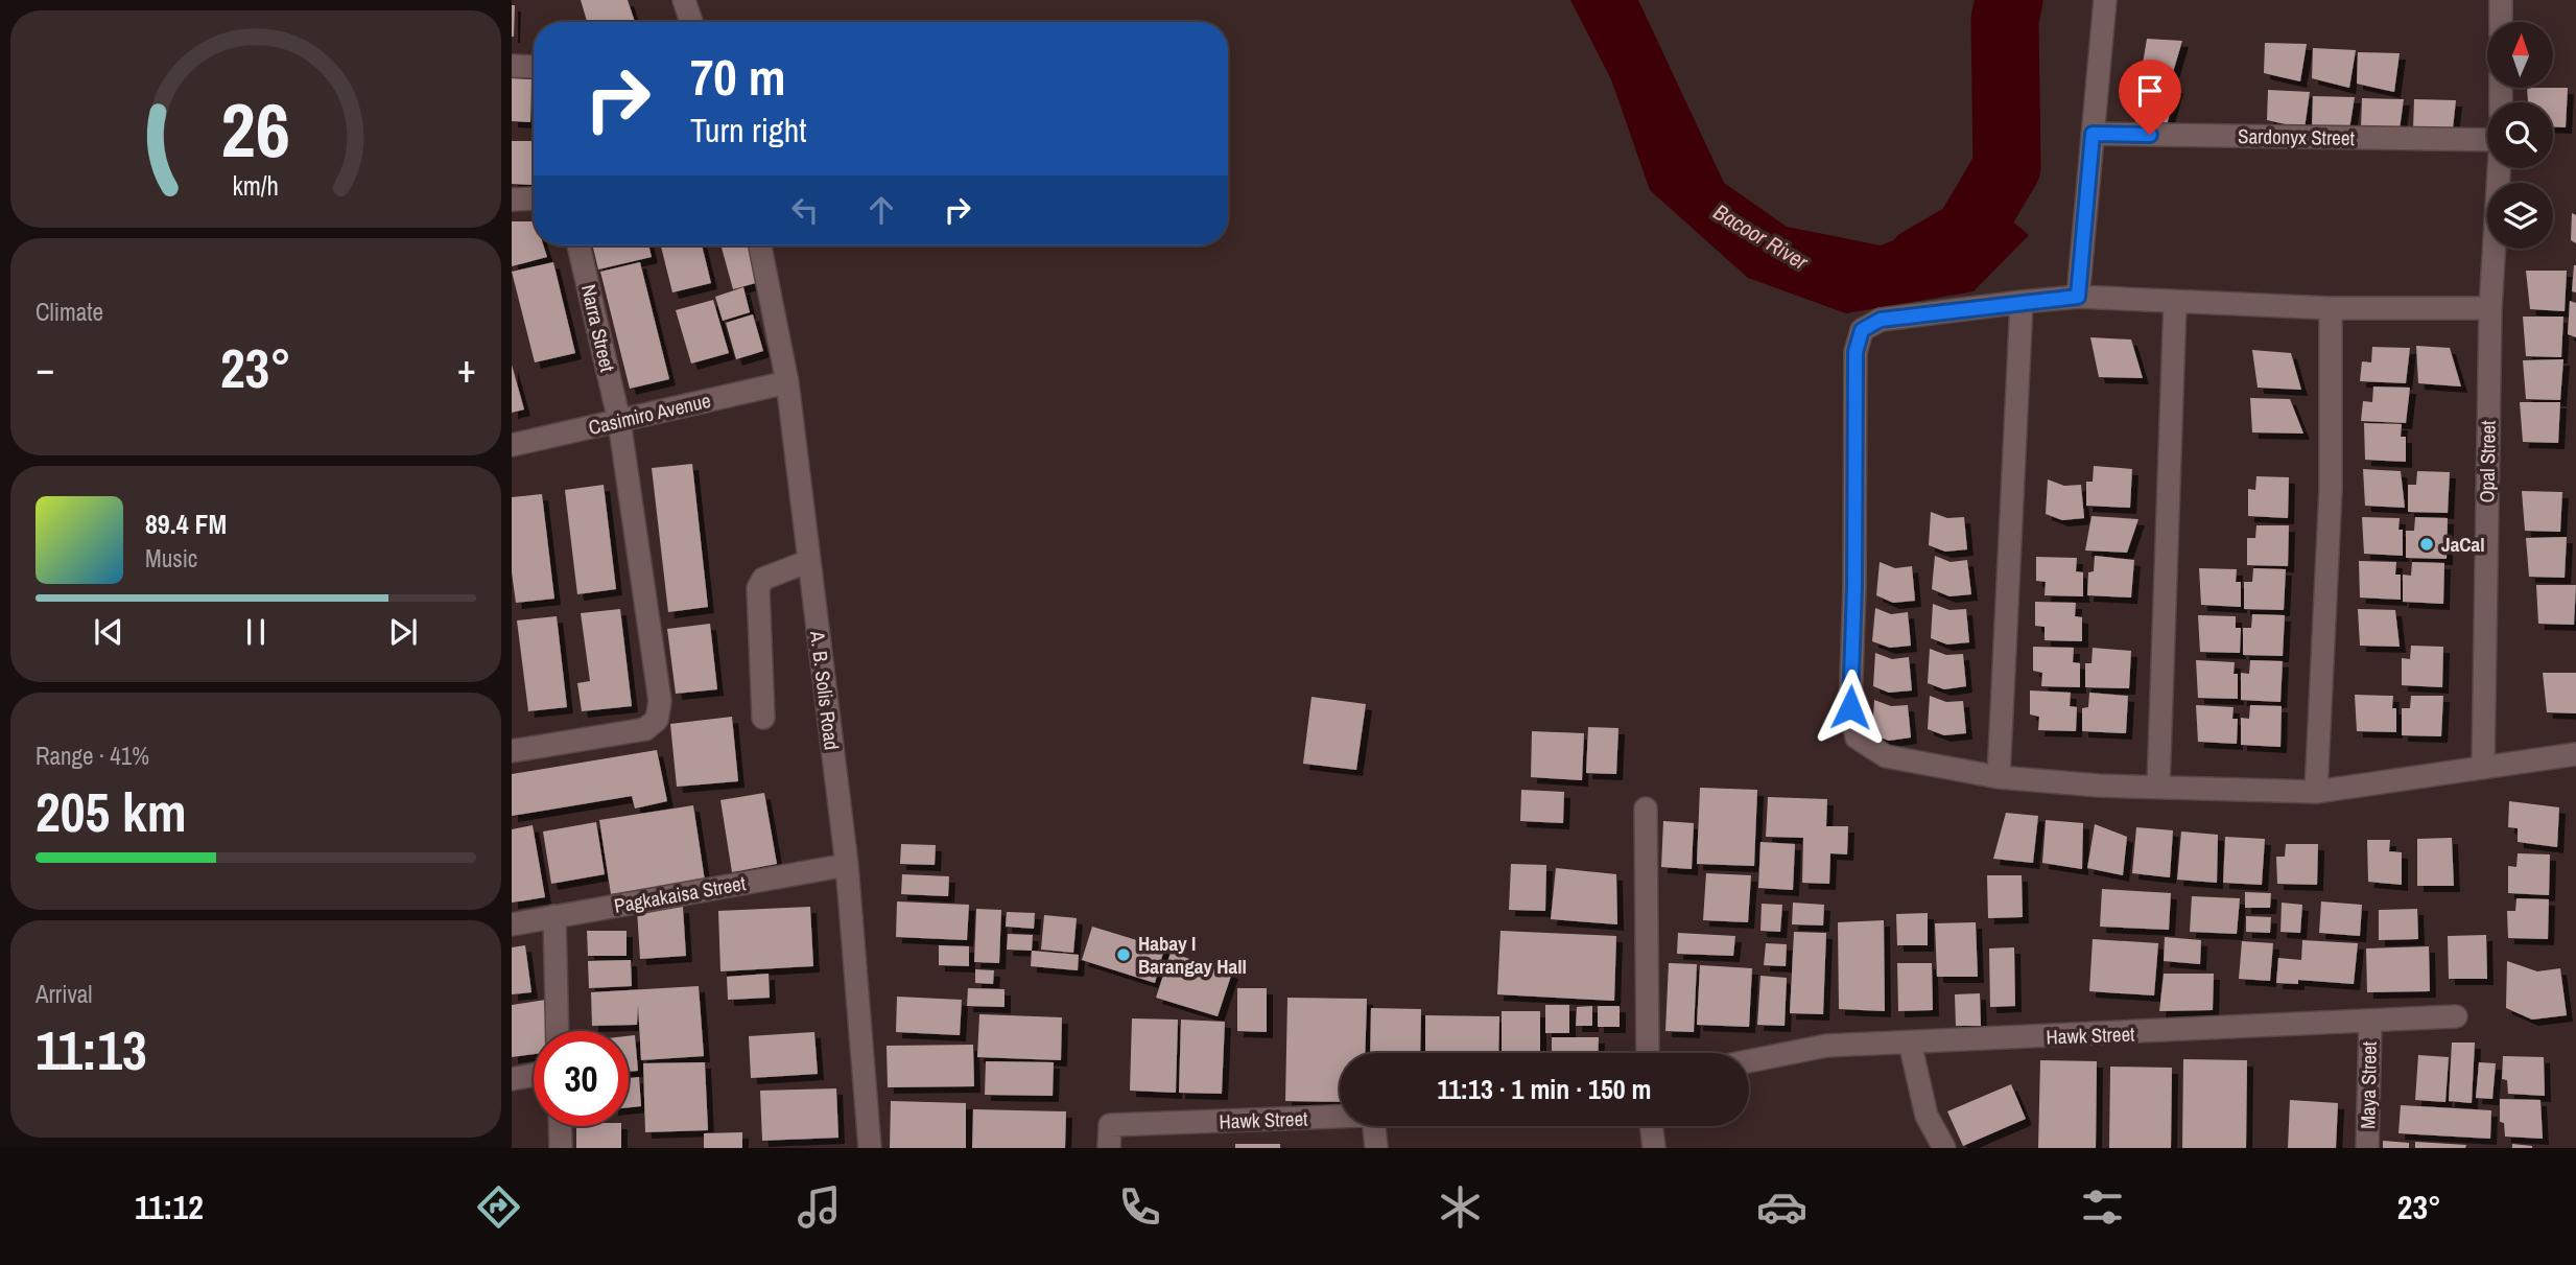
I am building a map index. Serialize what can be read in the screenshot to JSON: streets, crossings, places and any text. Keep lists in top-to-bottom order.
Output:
{
  "streets": {
    "street": [
      "Sardonyx Street",
      "Narra Street",
      "Casimiro Avenue",
      "Opal Street",
      "A. B. Solis Road",
      "Pagkakaisa Street",
      "Hawk Street",
      "Maya Street"
    ]
  },
  "crossings": [
    ["Narra Street", "Casimiro Avenue"],
    ["Casimiro Avenue", "A. B. Solis Road"],
    ["A. B. Solis Road", "Pagkakaisa Street"],
    ["Hawk Street", "Maya Street"]
  ],
  "water": ["Bacoor River"],
  "places": ["JaCal", "Habay I Barangay Hall"],
  "north": "top",
  "page": {
    "turn": ["70 m", "Turn right"],
    "tile": [
      "Climate",
      ["Range · 41%", "205 km"],
      ["Arrival", "11:13"]
    ],
    "heat": ["−", "23°", "+"],
    "song": ["89.4 FM", "Music"],
    "limit": "30",
    "trip": "11:13 · 1 min · 150 m",
    "tabs": ["11:12", "23°"],
    "gauge": ["26", "km/h"]
  }
}
